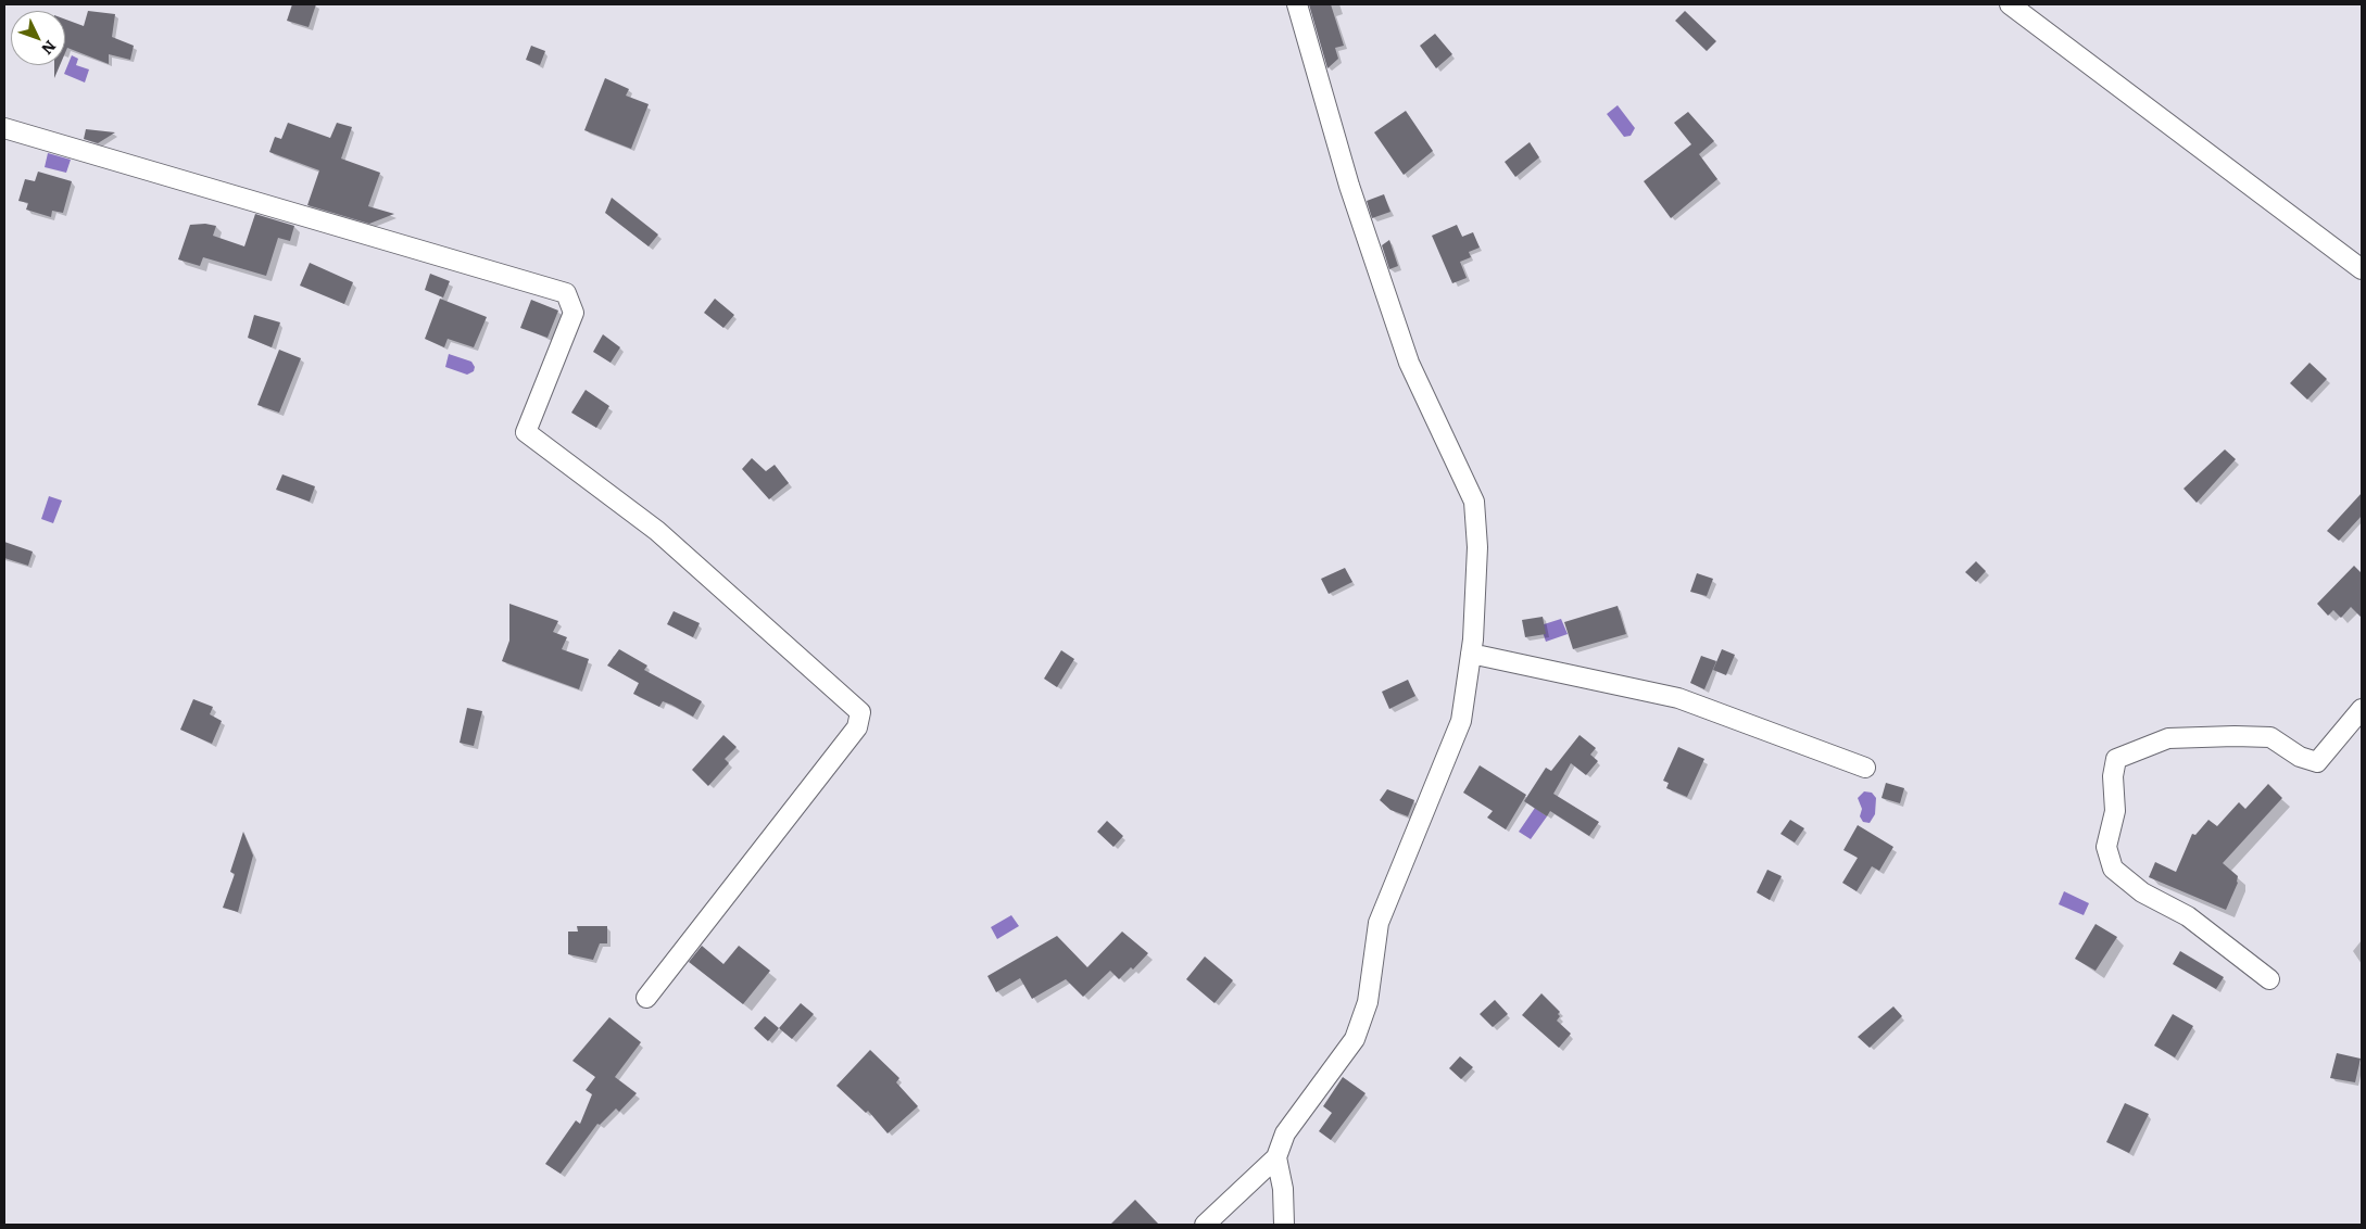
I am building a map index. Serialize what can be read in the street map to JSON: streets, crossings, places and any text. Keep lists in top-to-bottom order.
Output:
{
  "north": "bottom right"
}
